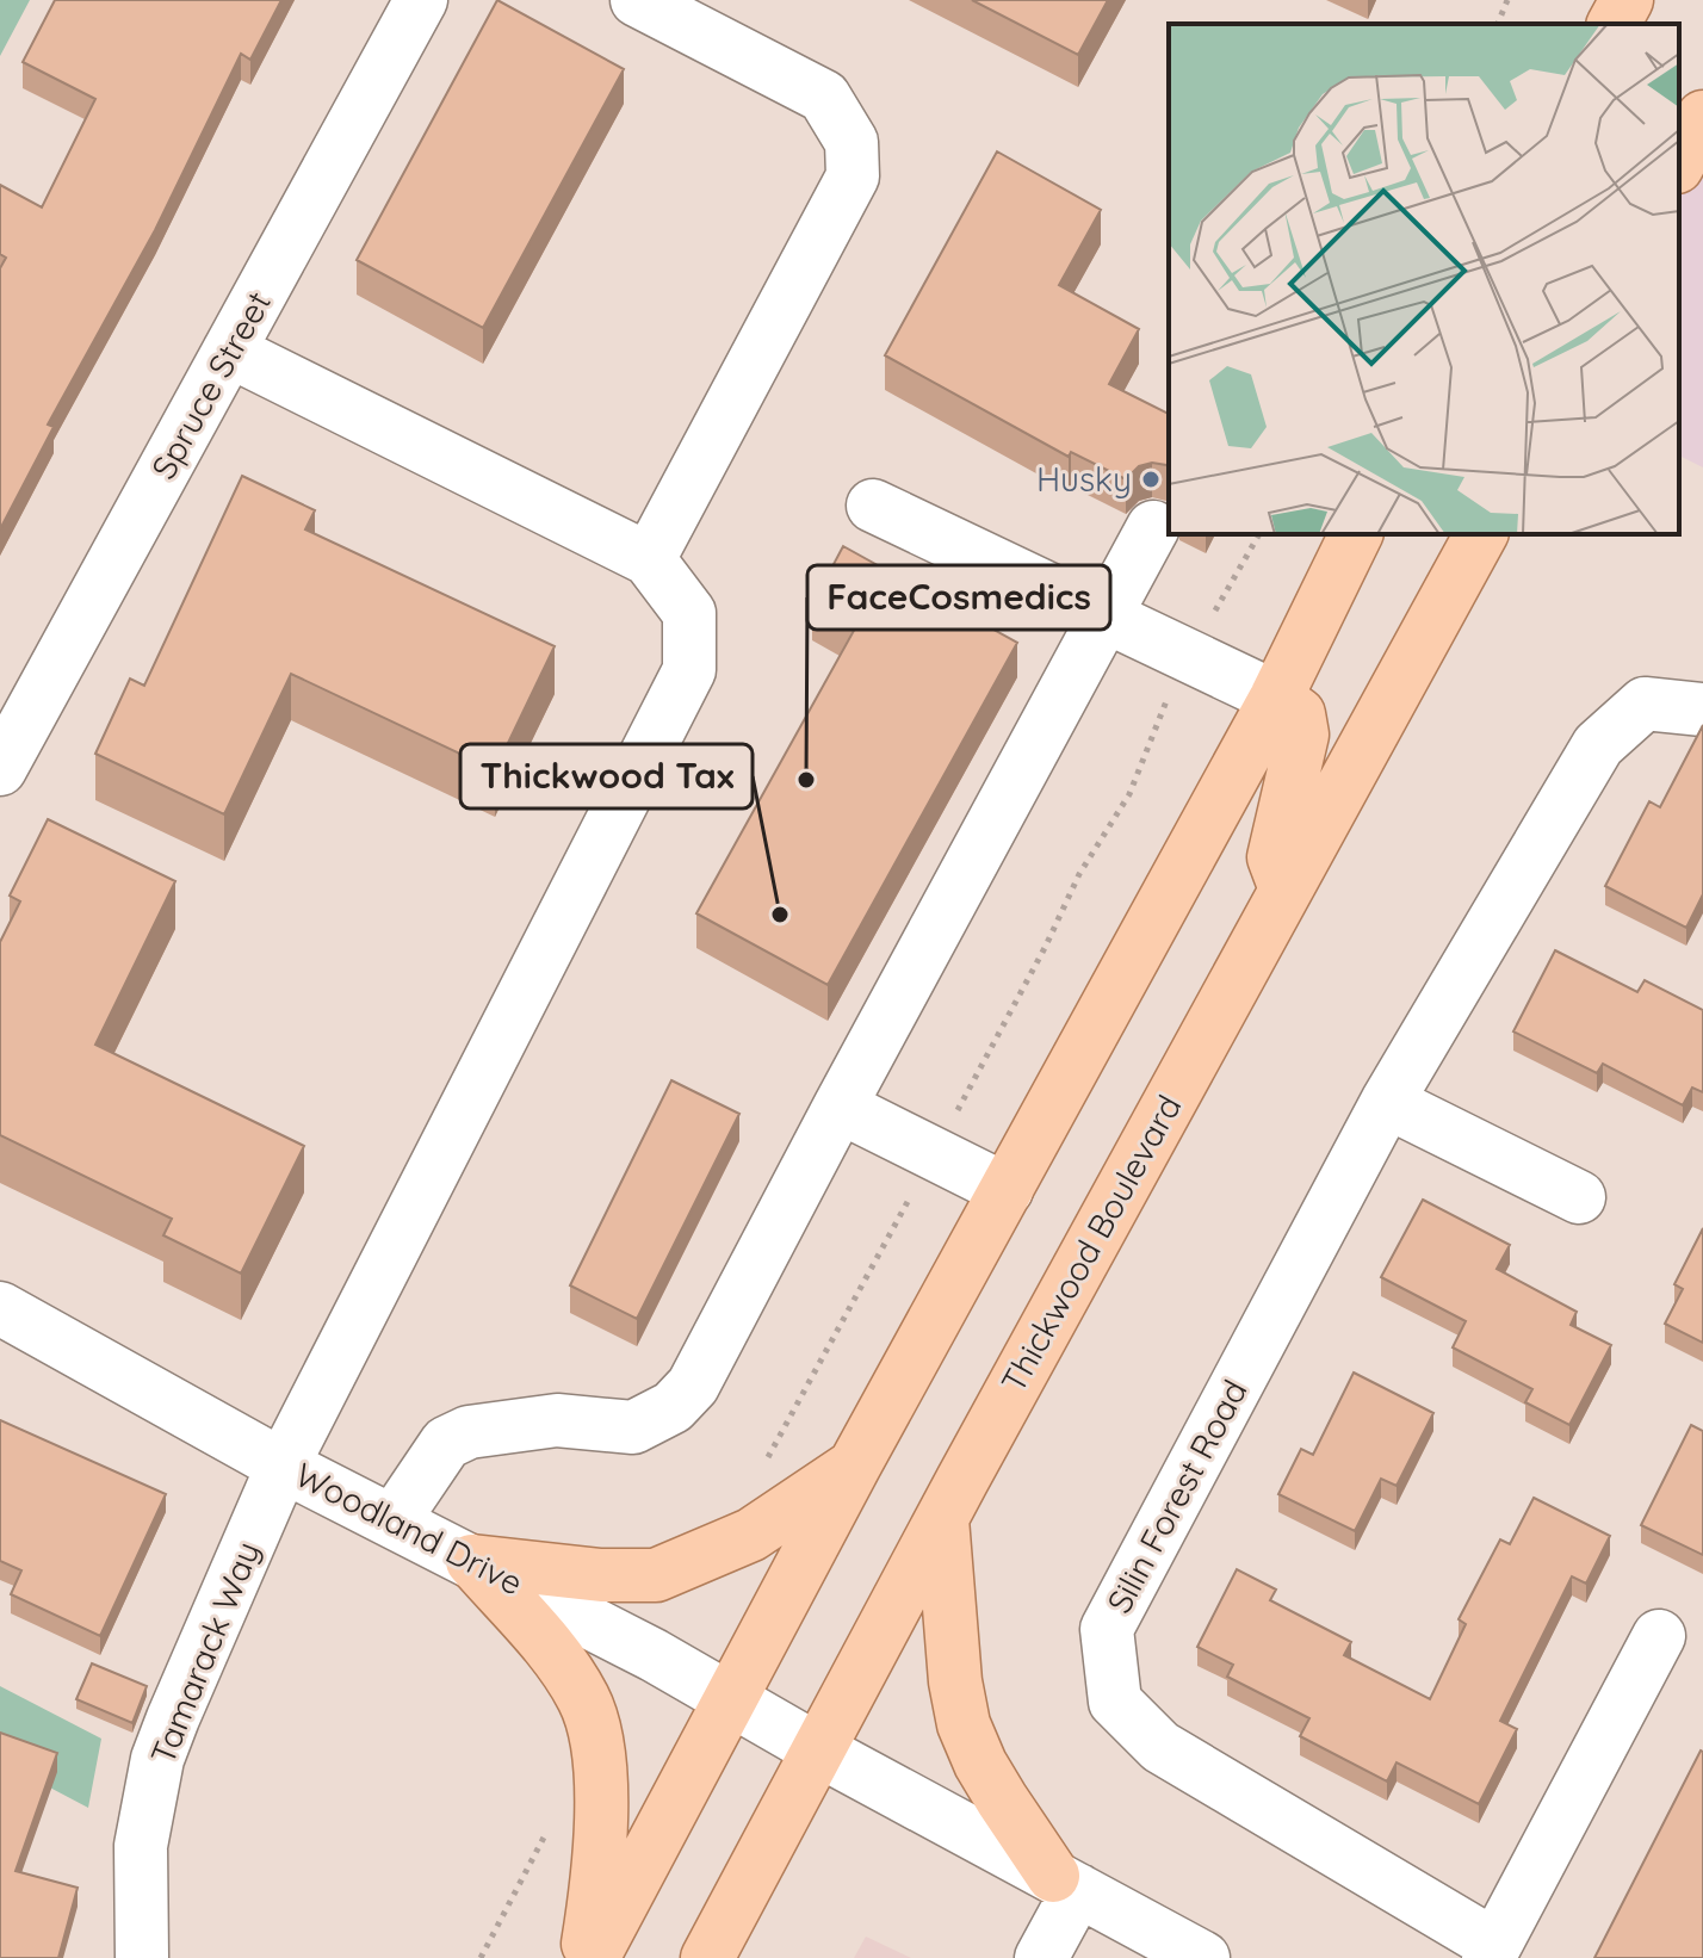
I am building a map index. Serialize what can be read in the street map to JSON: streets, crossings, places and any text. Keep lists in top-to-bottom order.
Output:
{
  "streets": {
    "main road": ["Thickwood Boulevard"],
    "street": [
      "Spruce Street",
      "Silin Forest Road",
      "Woodland Drive",
      "Tamarack Way"
    ]
  },
  "crossings": [
    ["Thickwood Boulevard", "Woodland Drive"],
    ["Woodland Drive", "Tamarack Way"]
  ],
  "places": ["Husky", "FaceCosmedics", "Thickwood Tax"]
}
